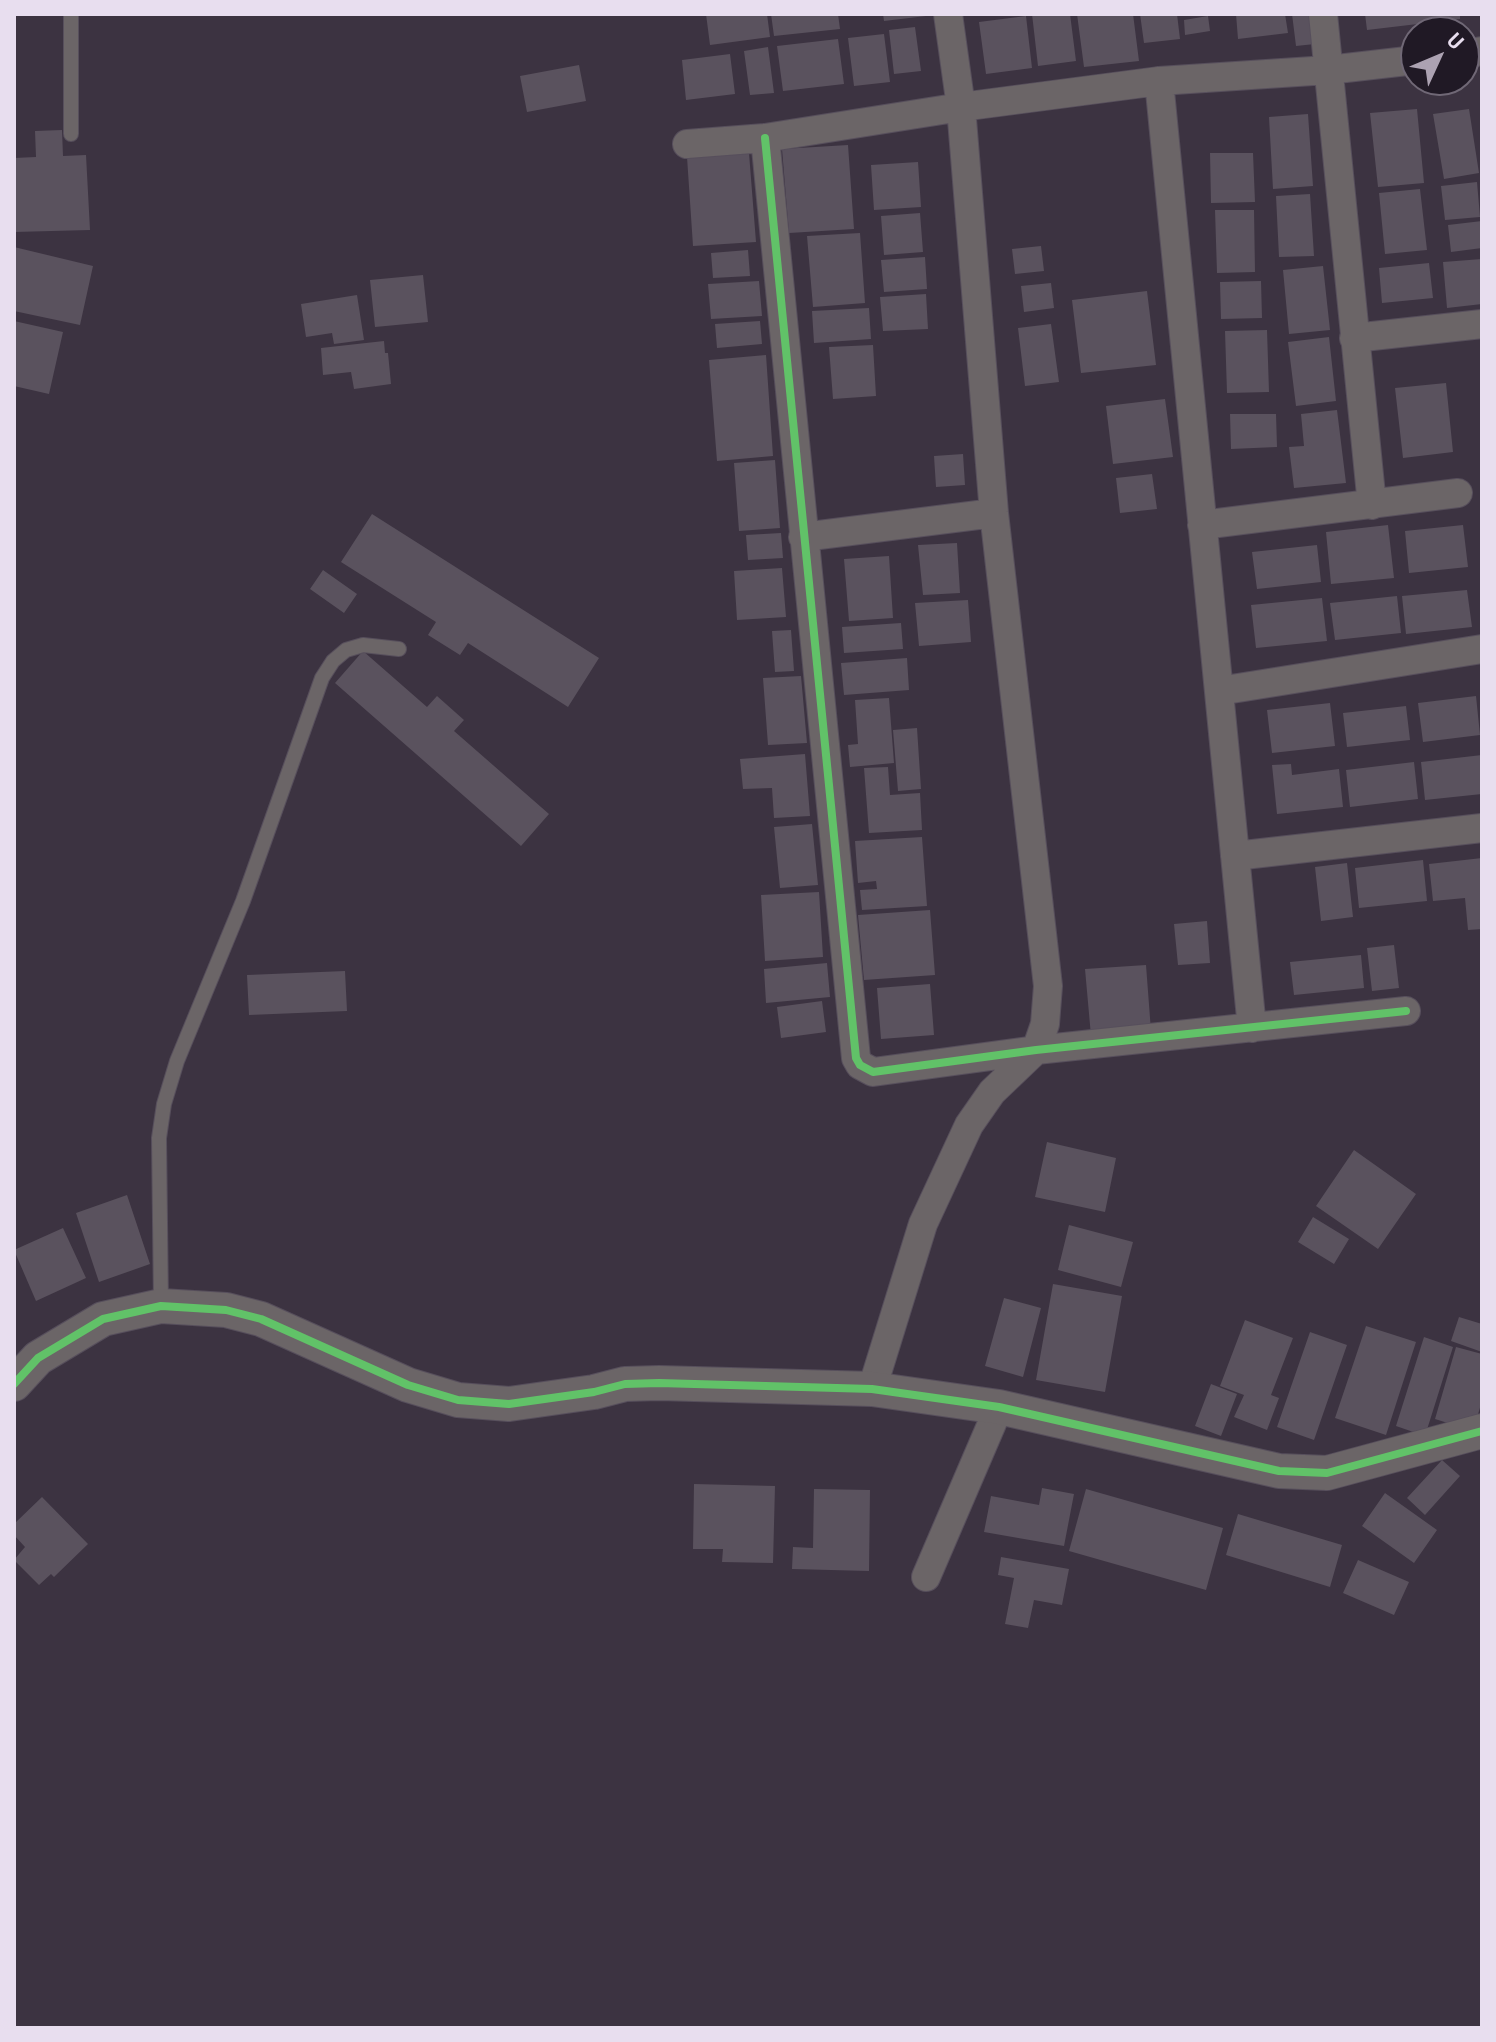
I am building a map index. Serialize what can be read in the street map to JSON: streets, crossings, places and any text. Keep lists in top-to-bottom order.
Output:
{
  "north": "top right"
}
